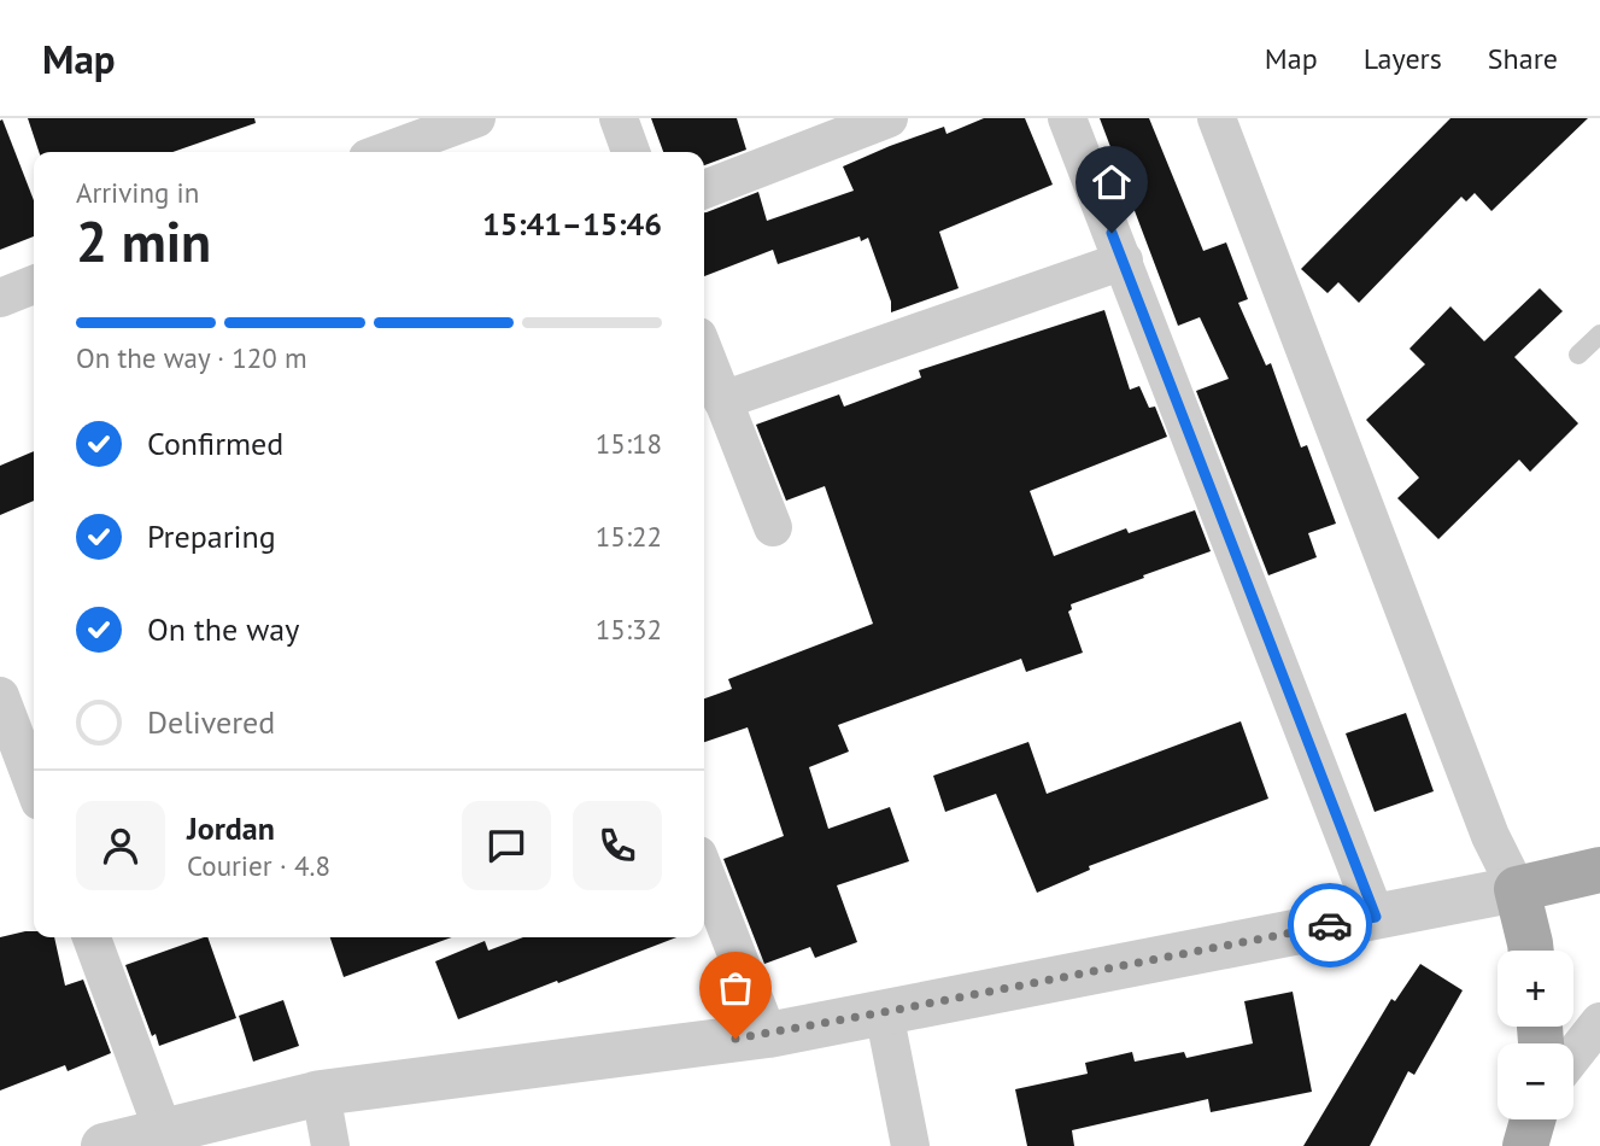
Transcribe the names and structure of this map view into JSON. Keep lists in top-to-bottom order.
{
  "page": {
    "header": "Map",
    "nav": ["Map", "Layers", "Share"],
    "heading": ["2 min", "Arriving in", "15:41–15:46"],
    "panel": ["Jordan", "Courier · 4.8"],
    "bar": "On the way · 120 m",
    "list": [
      ["Confirmed", "15:18"],
      ["Preparing", "15:22"],
      ["On the way", "15:32"],
      "Delivered"
    ],
    "map_buttons": ["+", "−"]
  }
}
